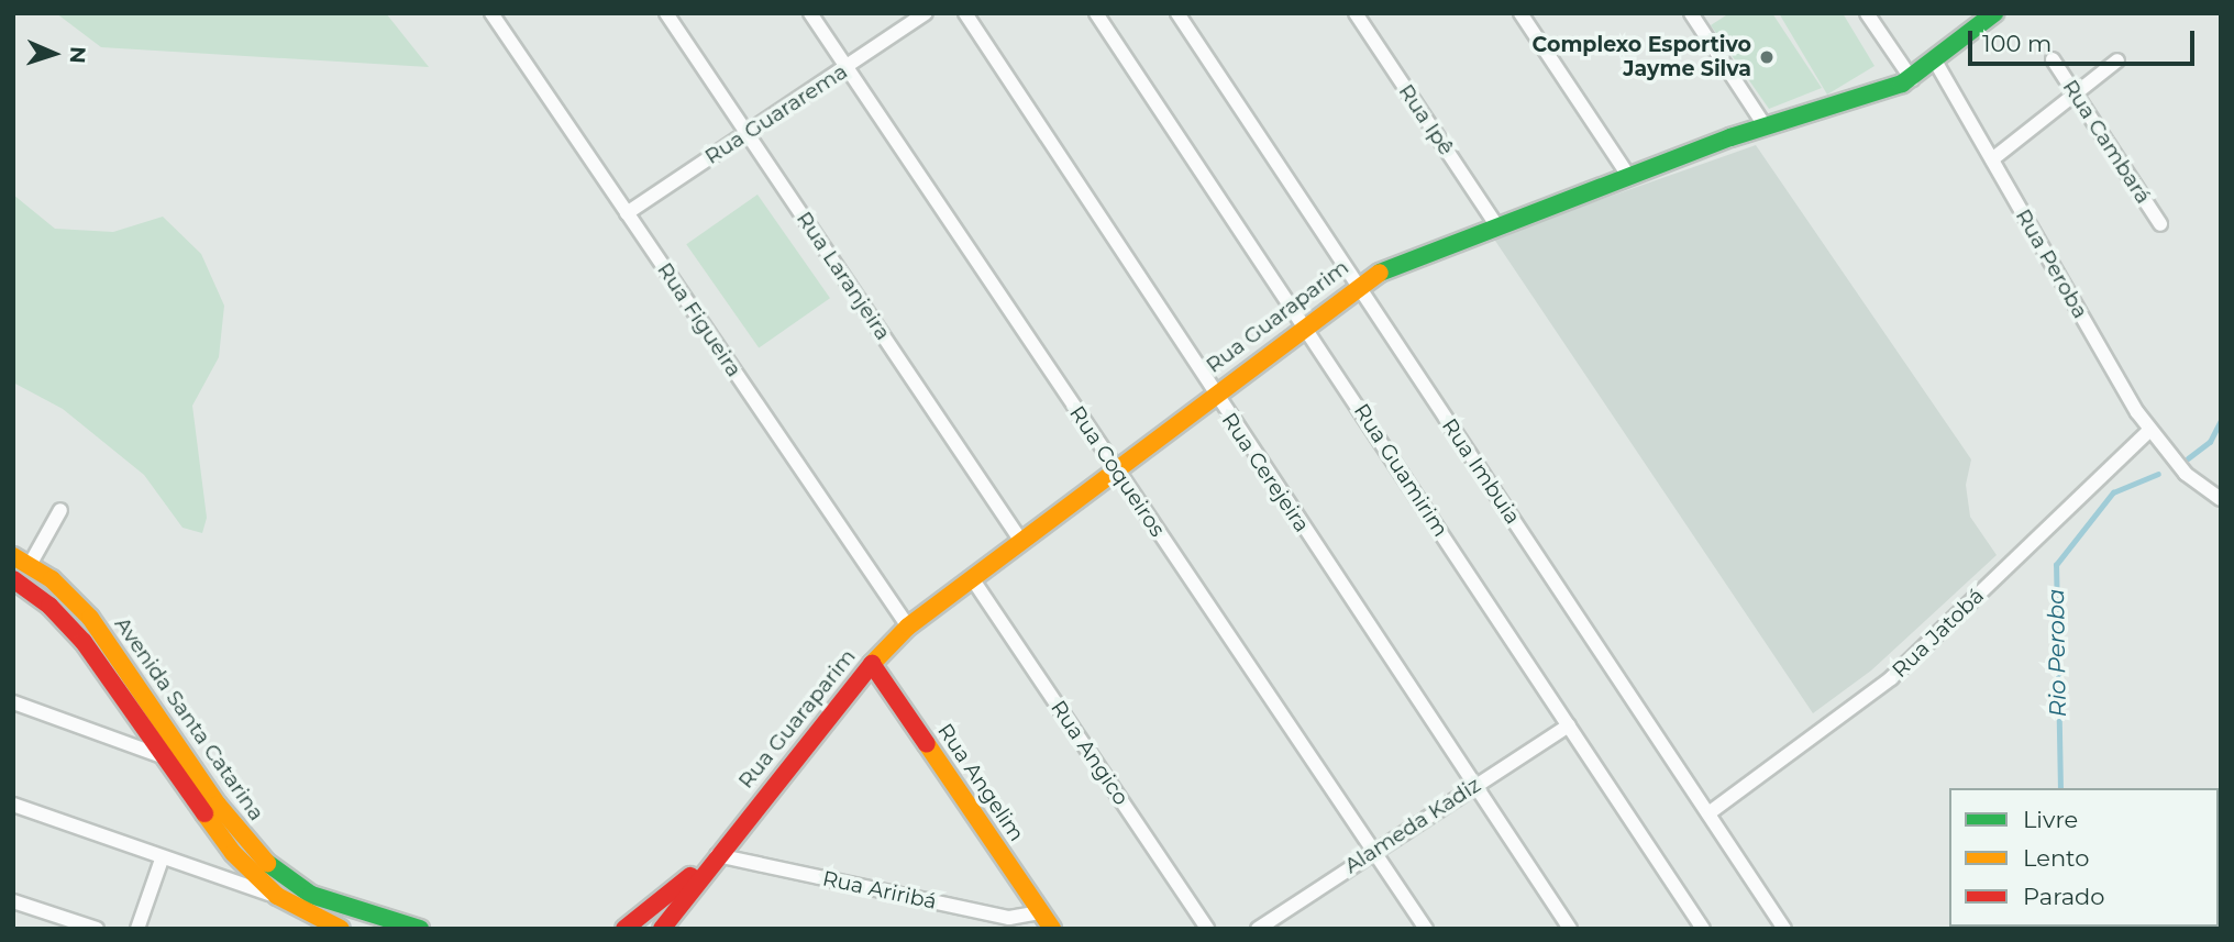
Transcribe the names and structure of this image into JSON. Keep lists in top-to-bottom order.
{
  "streets": {
    "main road": ["Rua Guaraparim", "Avenida Santa Catarina", "Rua Angelim"],
    "street": [
      "Rua Guararema",
      "Rua Ipê",
      "Rua Cambará",
      "Rua Peroba",
      "Rua Laranjeira",
      "Rua Figueira",
      "Rua Guamirim",
      "Rua Coqueiros",
      "Rua Imbuia",
      "Rua Cerejeira",
      "Rua Jatobá",
      "Rua Angico",
      "Alameda Kadiz",
      "Rua Ariribá"
    ]
  },
  "crossings": [
    ["Rua Guararema", "Rua Laranjeira"],
    ["Rua Guararema", "Rua Figueira"],
    ["Rua Guararema", "Rua Coqueiros"],
    ["Rua Ipê", "Rua Guaraparim"],
    ["Rua Peroba", "Rua Guaraparim"],
    ["Rua Peroba", "Rua Jatobá"],
    ["Rua Laranjeira", "Rua Guaraparim"],
    ["Rua Guaraparim", "Rua Figueira"],
    ["Rua Guaraparim", "Rua Guamirim"],
    ["Rua Guaraparim", "Rua Coqueiros"],
    ["Rua Guaraparim", "Rua Imbuia"],
    ["Rua Guaraparim", "Rua Cerejeira"],
    ["Rua Guaraparim", "Rua Angico"],
    ["Rua Guaraparim", "Rua Angelim"],
    ["Rua Guaraparim", "Rua Ariribá"],
    ["Rua Guamirim", "Alameda Kadiz"],
    ["Rua Coqueiros", "Alameda Kadiz"],
    ["Rua Imbuia", "Rua Jatobá"],
    ["Rua Cerejeira", "Alameda Kadiz"],
    ["Rua Angelim", "Rua Ariribá"]
  ],
  "water": ["Rio Peroba"],
  "places": ["Complexo Esportivo Jayme Silva"],
  "legend": ["Livre", "Lento", "Parado"],
  "scale_bar": "100 m",
  "north": "right"
}
